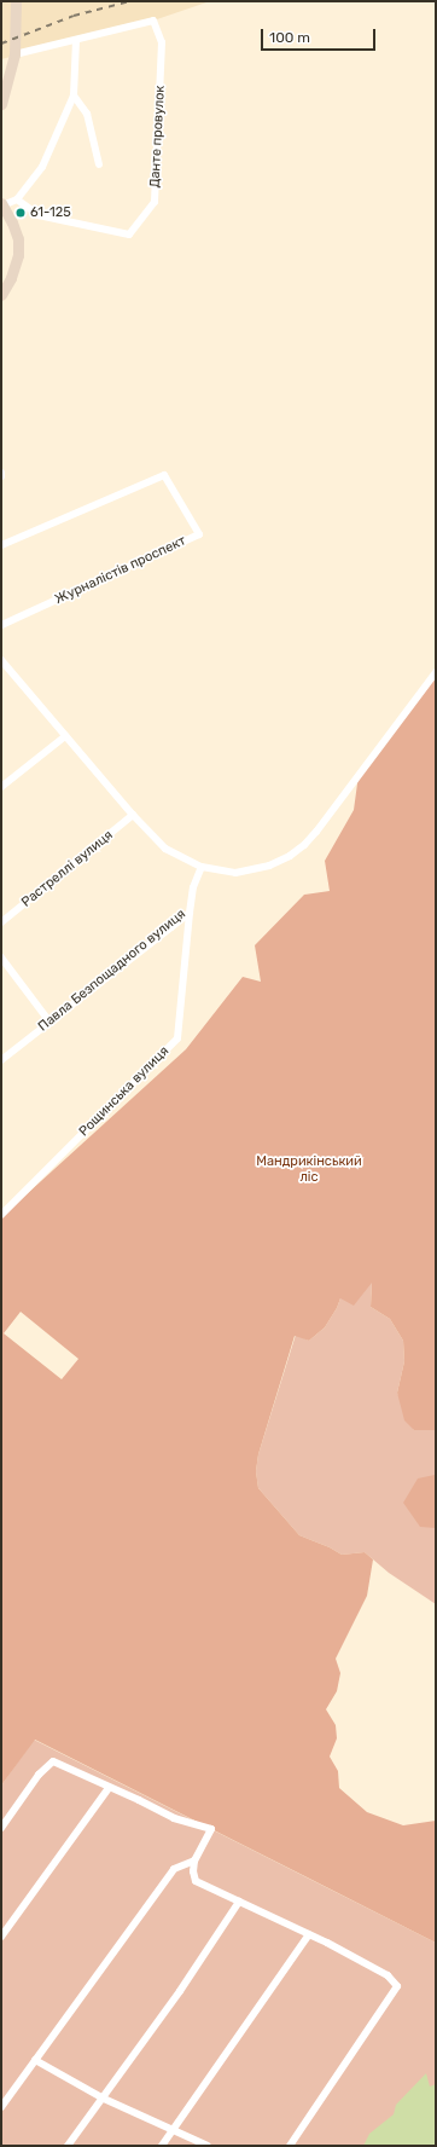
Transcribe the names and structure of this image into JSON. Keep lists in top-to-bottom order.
{
  "streets": {
    "street": [
      "Данте провулок",
      "Журналістів проспект",
      "Растреллі вулиця",
      "Павла Безпощадного вулиця",
      "Рощинська вулиця"
    ]
  },
  "crossings": [
    ["Павла Безпощадного вулиця", "Рощинська вулиця"]
  ],
  "parks": ["Мандрикінський ліс"],
  "places": ["61-125"],
  "scale_bar": "100 m"
}
